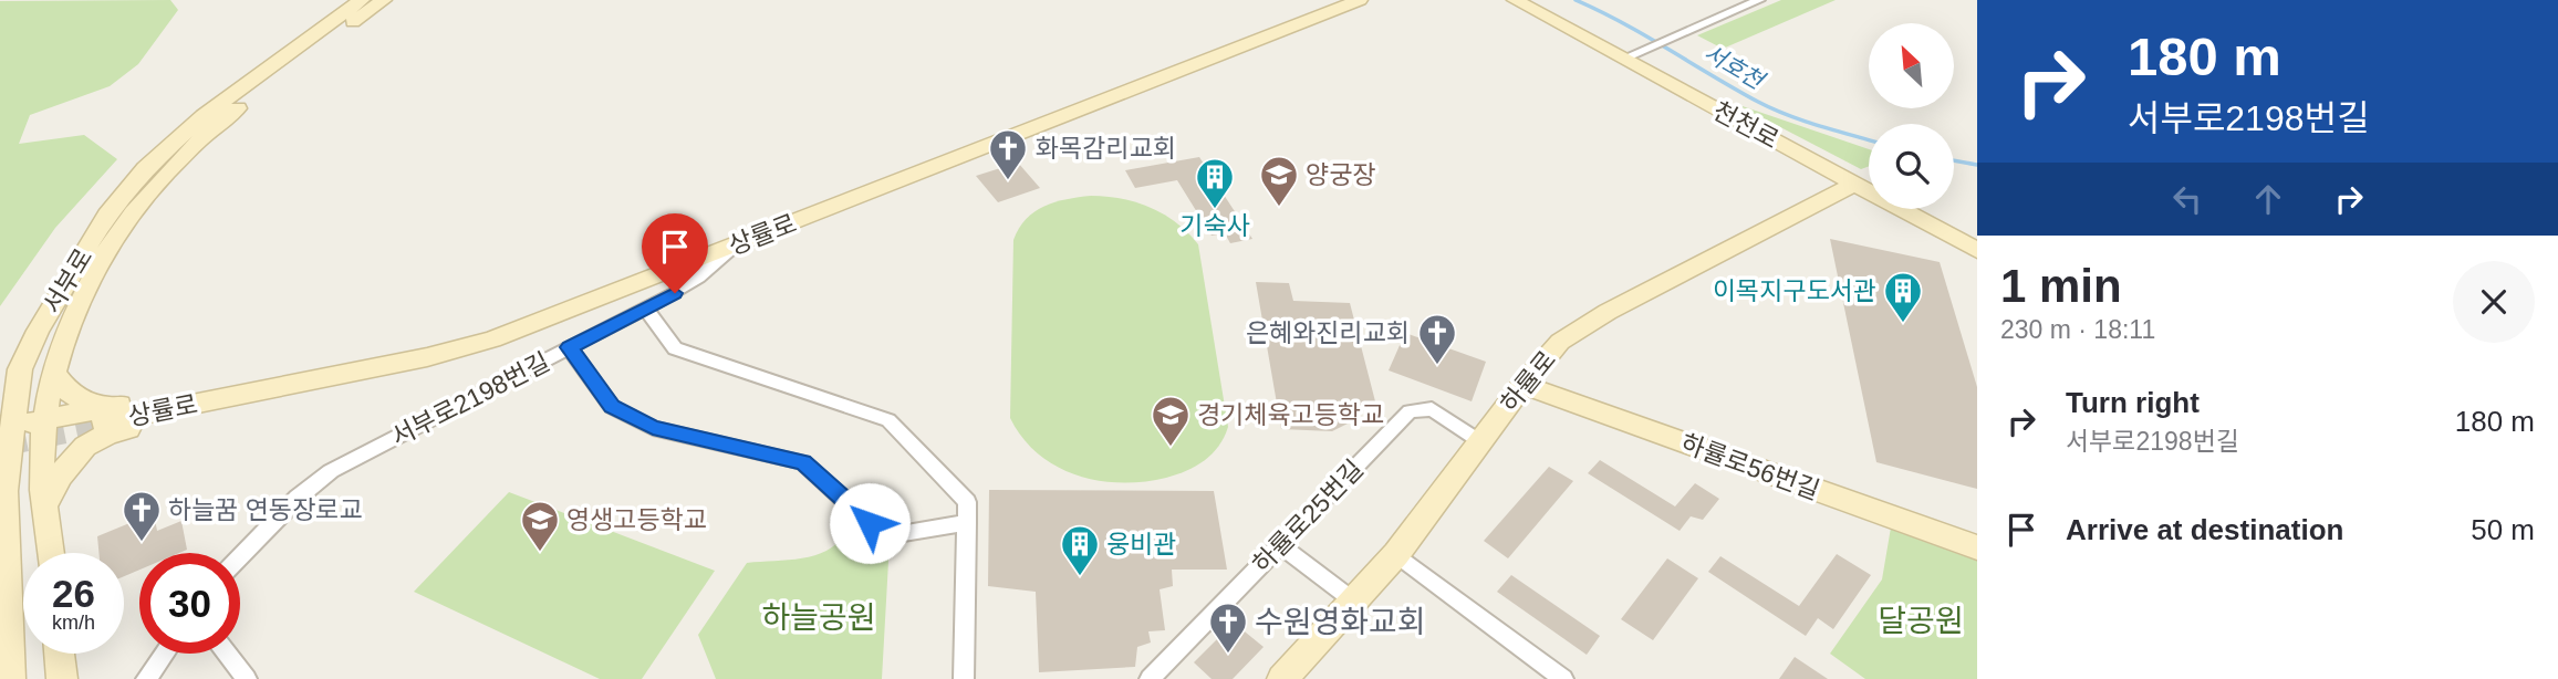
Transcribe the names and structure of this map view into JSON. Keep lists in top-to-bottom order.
{
  "streets": {
    "street": [
      "천천로",
      "상률로",
      "서부로",
      "하률로",
      "서부로2198번길",
      "하률로56번길",
      "하률로25번길"
    ]
  },
  "crossings": [
    ["천천로", "하률로"],
    ["상률로", "서부로"],
    ["상률로", "서부로2198번길"],
    ["하률로", "하률로56번길"],
    ["하률로", "하률로25번길"]
  ],
  "water": ["서호천"],
  "parks": ["하늘공원", "달공원"],
  "places": {
    "church": [
      "화목감리교회",
      "은혜와진리교회",
      "하늘꿈 연동장로교",
      "수원영화교회"
    ],
    "school or university": ["양궁장", "경기체육고등학교", "영생고등학교"],
    "building": ["기숙사", "이목지구도서관", "웅비관"]
  },
  "north": "top left",
  "page": {
    "turn": ["180 m", "서부로2198번길"],
    "heading": ["1 min", "230 m · 18:11"],
    "list": [
      {
        "name": "Turn right",
        "note": "서부로2198번길",
        "value": "180 m"
      },
      {
        "name": "Arrive at destination",
        "value": "50 m"
      }
    ],
    "speed": "26 km/h",
    "limit": "30"
  }
}
